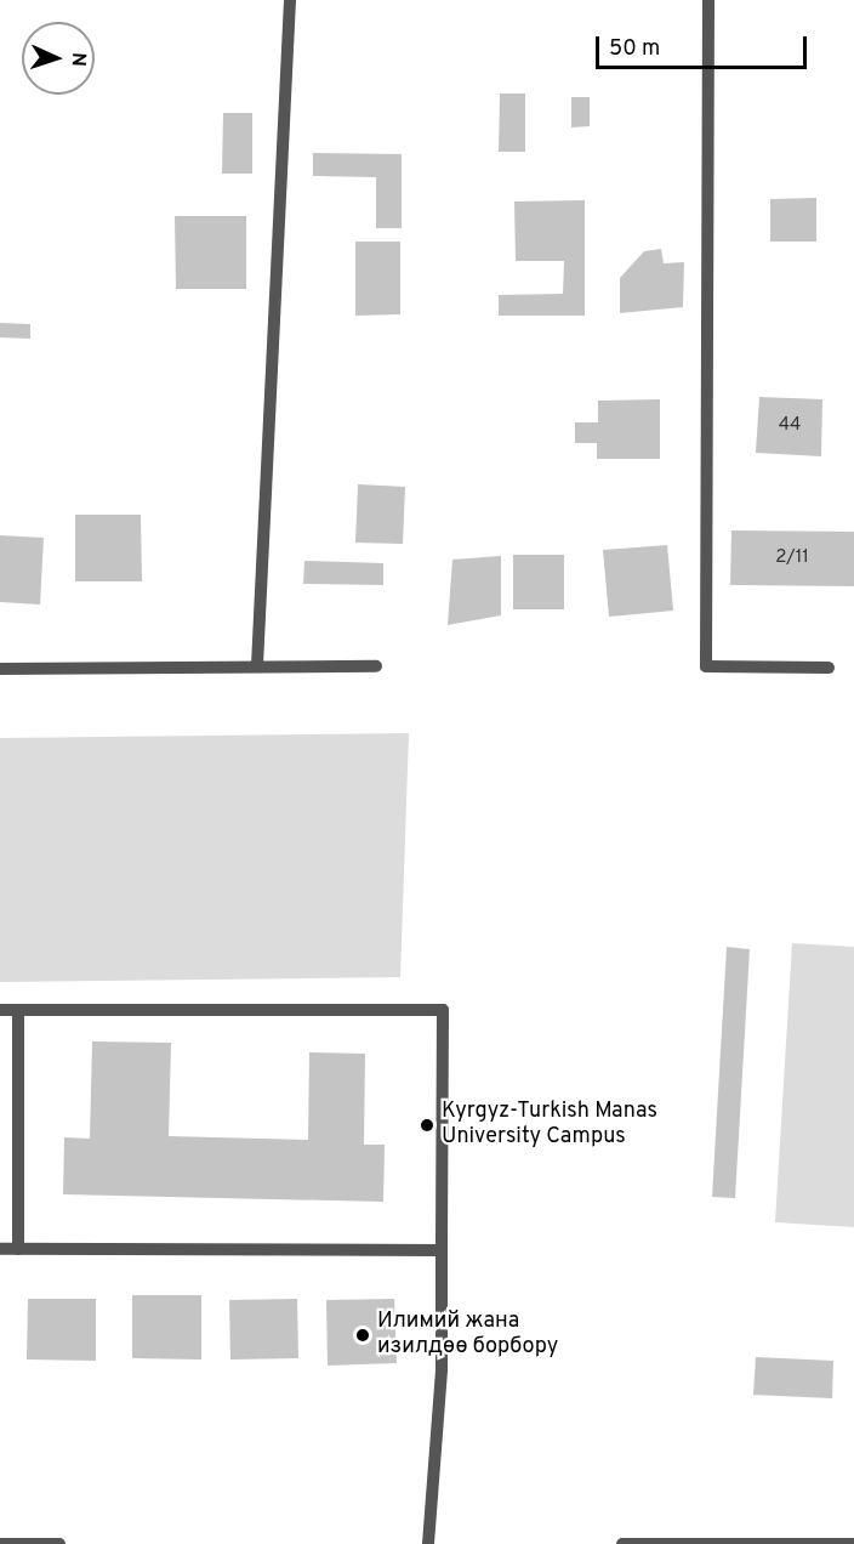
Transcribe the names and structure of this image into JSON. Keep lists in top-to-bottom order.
{
  "places": ["Kyrgyz-Turkish Manas University Campus", "Илимий жана изилдөө борбору"],
  "house_numbers": ["44", "2/11"],
  "scale_bar": "50 m",
  "north": "right"
}
